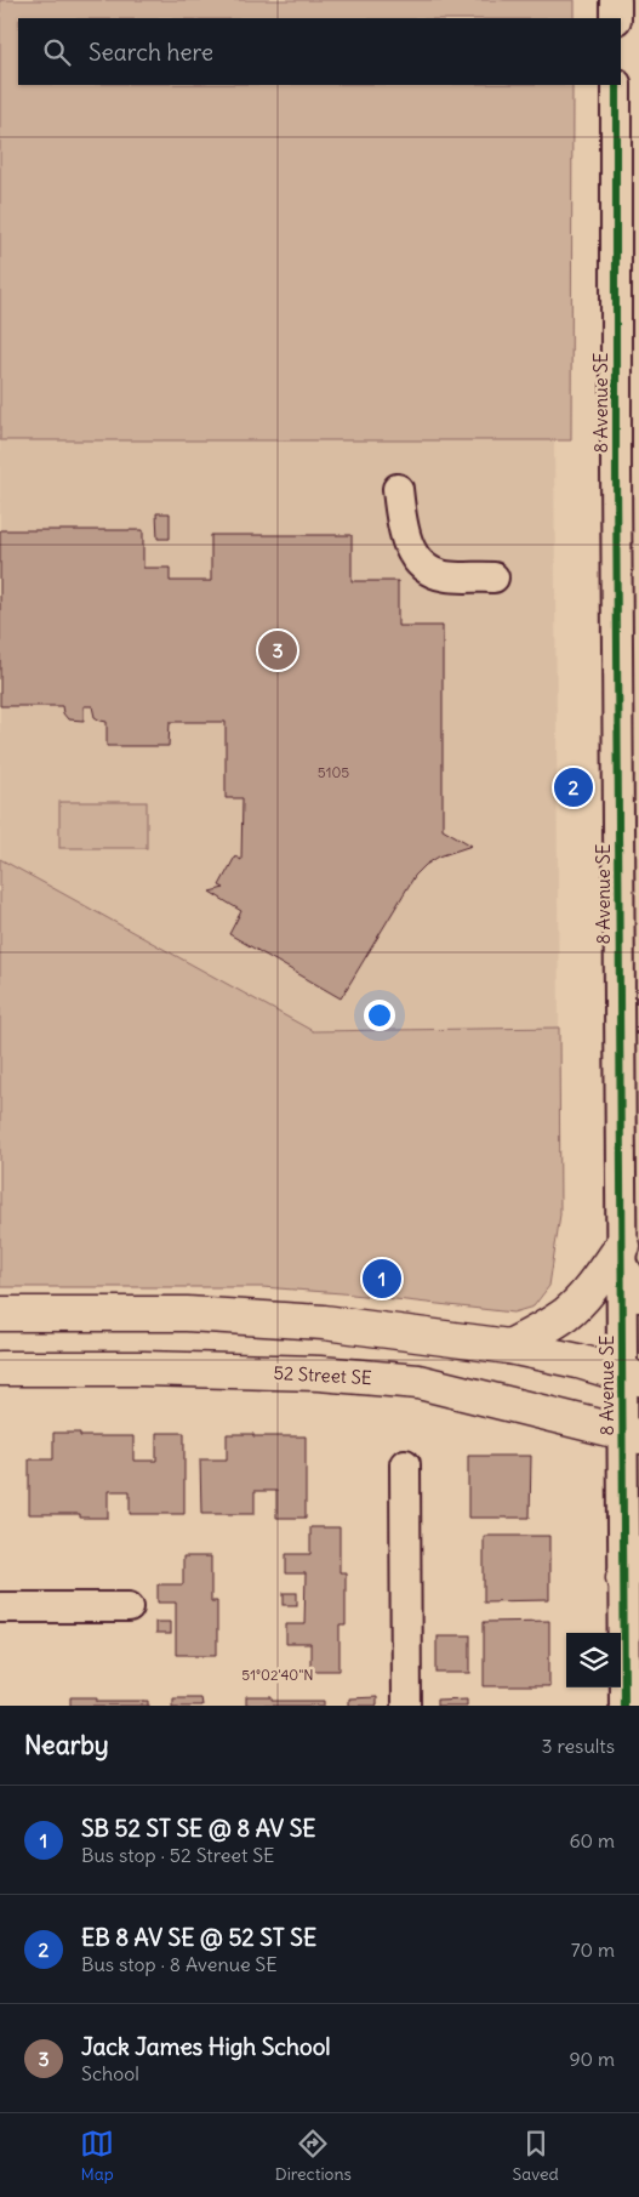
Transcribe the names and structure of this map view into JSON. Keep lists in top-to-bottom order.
{
  "streets": {
    "main road": ["52 Street SE"],
    "street": ["8 Avenue SE"]
  },
  "crossings": [
    ["8 Avenue SE", "52 Street SE"]
  ],
  "house_numbers": ["5105"],
  "page": {
    "search": "Search here",
    "pins": ["3", "2", "1"],
    "heading": ["Nearby", "3 results"],
    "list": [
      {
        "mark": "1",
        "name": "SB 52 ST SE @ 8 AV SE",
        "note": "Bus stop · 52 Street SE",
        "value": "60 m"
      },
      {
        "mark": "2",
        "name": "EB 8 AV SE @ 52 ST SE",
        "note": "Bus stop · 8 Avenue SE",
        "value": "70 m"
      },
      {
        "mark": "3",
        "name": "Jack James High School",
        "note": "School",
        "value": "90 m"
      }
    ],
    "nav": ["Map", "Directions", "Saved"]
  },
  "coordinates": ["51°02'40\"N"]
}
